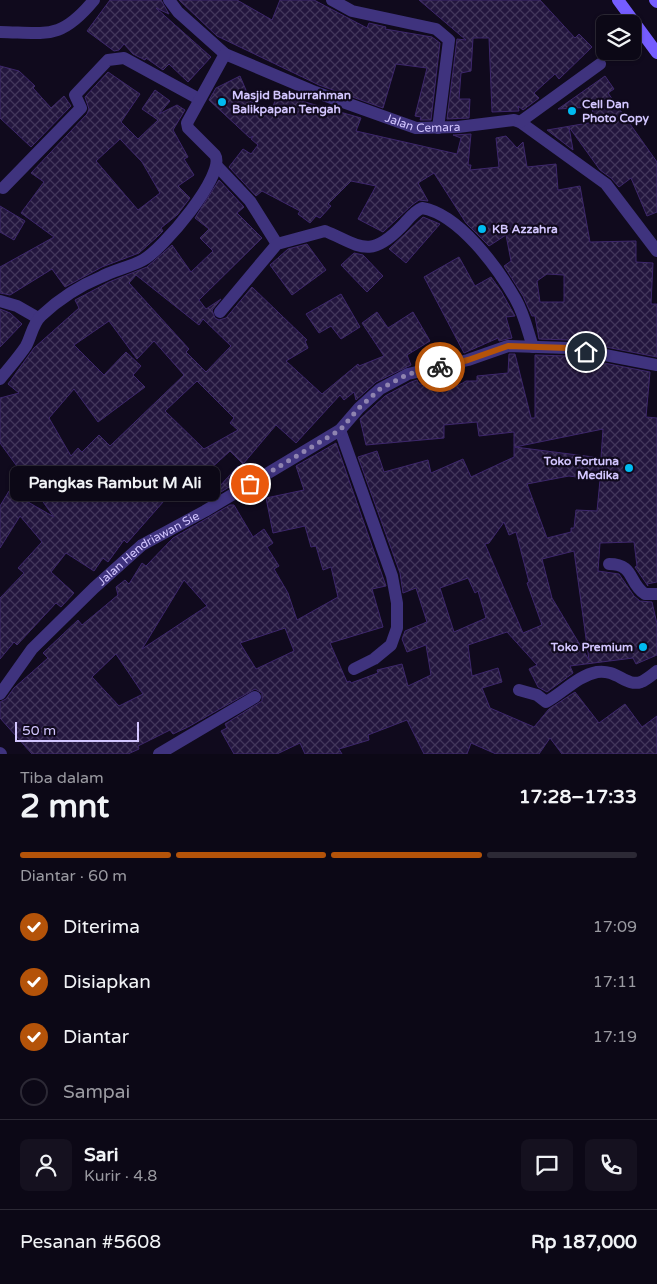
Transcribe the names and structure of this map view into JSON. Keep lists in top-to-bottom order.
{
  "streets": {
    "street": ["Jalan Cemara", "Jalan Hendriawan Sie"]
  },
  "places": [
    "Masjid Baburrahman Balikpapan Tengah",
    "Cell Dan Photo Copy",
    "KB Azzahra",
    "Toko Fortuna Medika",
    "Pangkas Rambut M Ali",
    "Toko Premium"
  ],
  "scale_bar": "50 m",
  "page": {
    "bubble": "Pangkas Rambut M Ali",
    "scale": "50 m",
    "heading": ["2 mnt", "Tiba dalam", "17:28–17:33"],
    "panel": [
      "Sari",
      "Kurir · 4.8",
      "Pesanan #5608",
      "Rp 187,000"
    ],
    "bar": "Diantar · 60 m",
    "list": [
      ["Diterima", "17:09"],
      ["Disiapkan", "17:11"],
      ["Diantar", "17:19"],
      "Sampai"
    ]
  }
}
